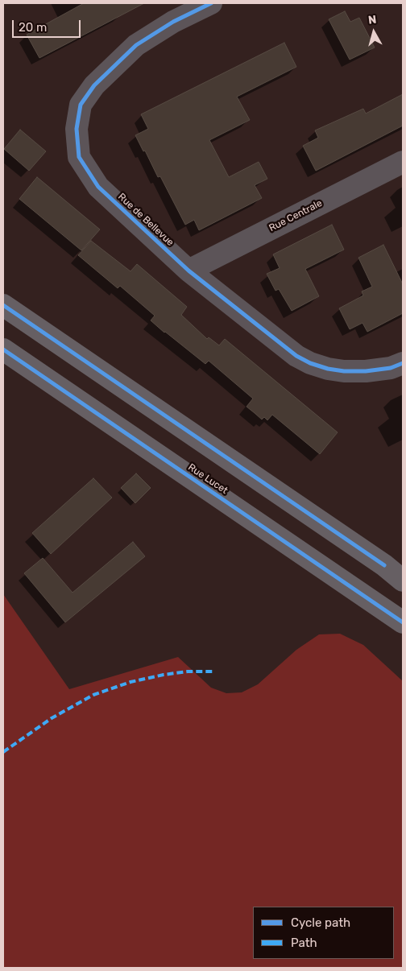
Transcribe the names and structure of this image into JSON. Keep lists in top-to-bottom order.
{
  "streets": {
    "main road": ["Rue Lucet"],
    "street": ["Rue Centrale", "Rue de Bellevue"]
  },
  "crossings": [
    ["Rue Centrale", "Rue de Bellevue"]
  ],
  "legend": ["Cycle path", "Path"],
  "scale_bar": "20 m",
  "north": "top"
}
